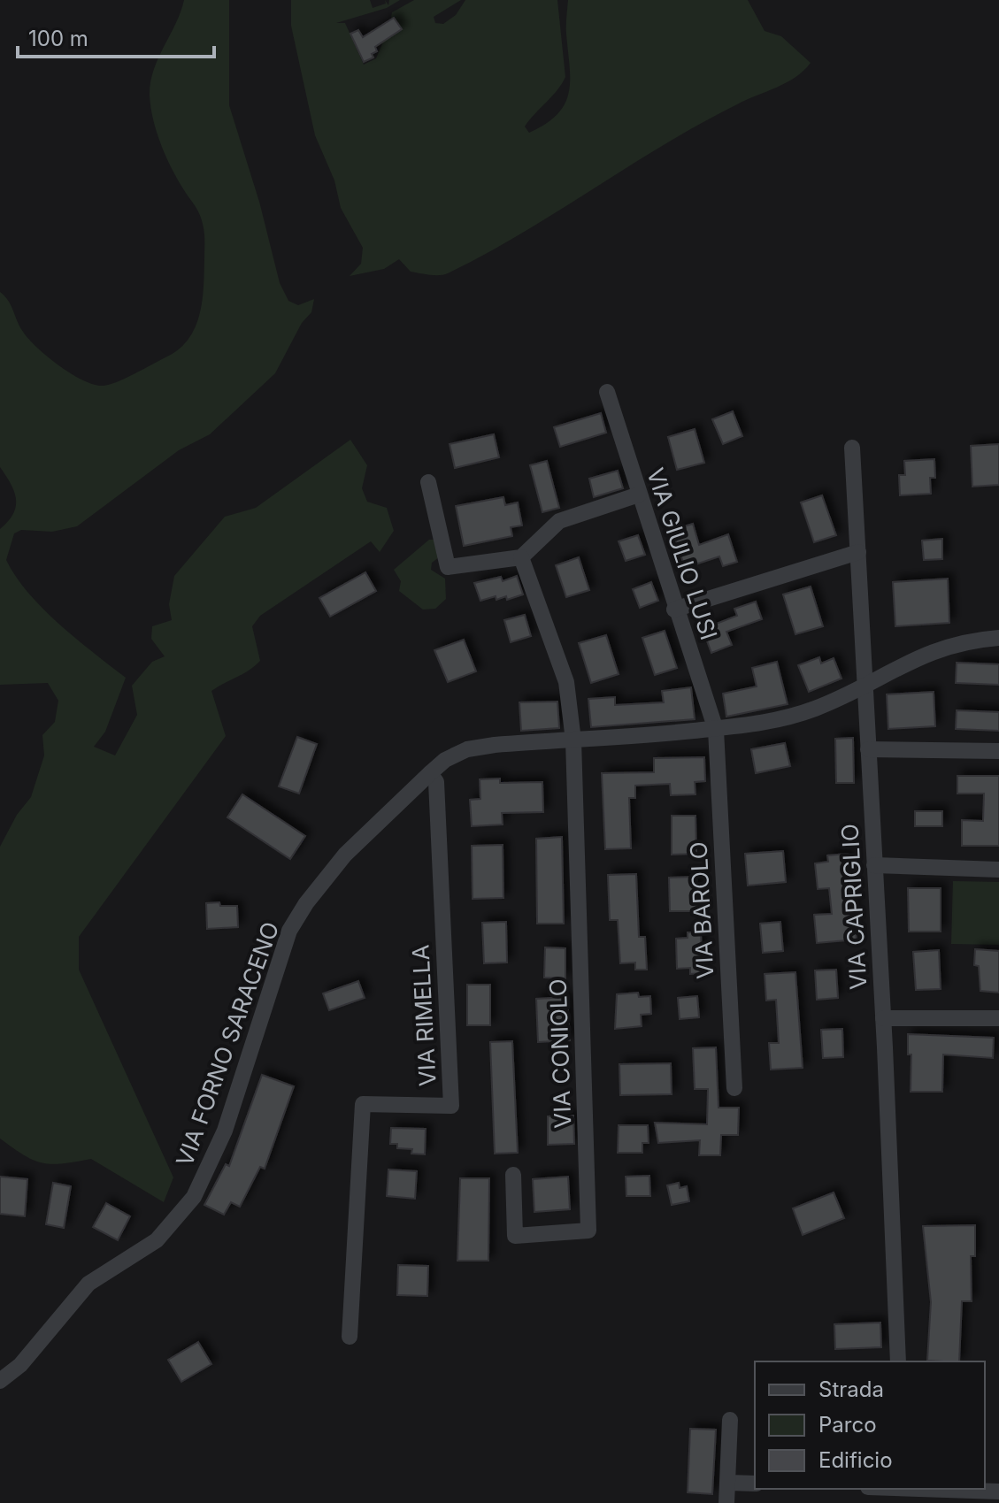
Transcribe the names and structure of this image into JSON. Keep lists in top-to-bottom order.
{
  "streets": {
    "street": [
      "VIA GIULIO LUSI",
      "VIA CAPRIGLIO",
      "VIA BAROLO",
      "VIA RIMELLA",
      "VIA FORNO SARACENO",
      "VIA CONIOLO"
    ]
  },
  "crossings": [
    ["VIA GIULIO LUSI", "VIA BAROLO"],
    ["VIA GIULIO LUSI", "VIA FORNO SARACENO"],
    ["VIA CAPRIGLIO", "VIA FORNO SARACENO"],
    ["VIA BAROLO", "VIA FORNO SARACENO"],
    ["VIA RIMELLA", "VIA FORNO SARACENO"],
    ["VIA FORNO SARACENO", "VIA CONIOLO"]
  ],
  "legend": ["Strada", "Parco", "Edificio"],
  "scale_bar": "100 m"
}
